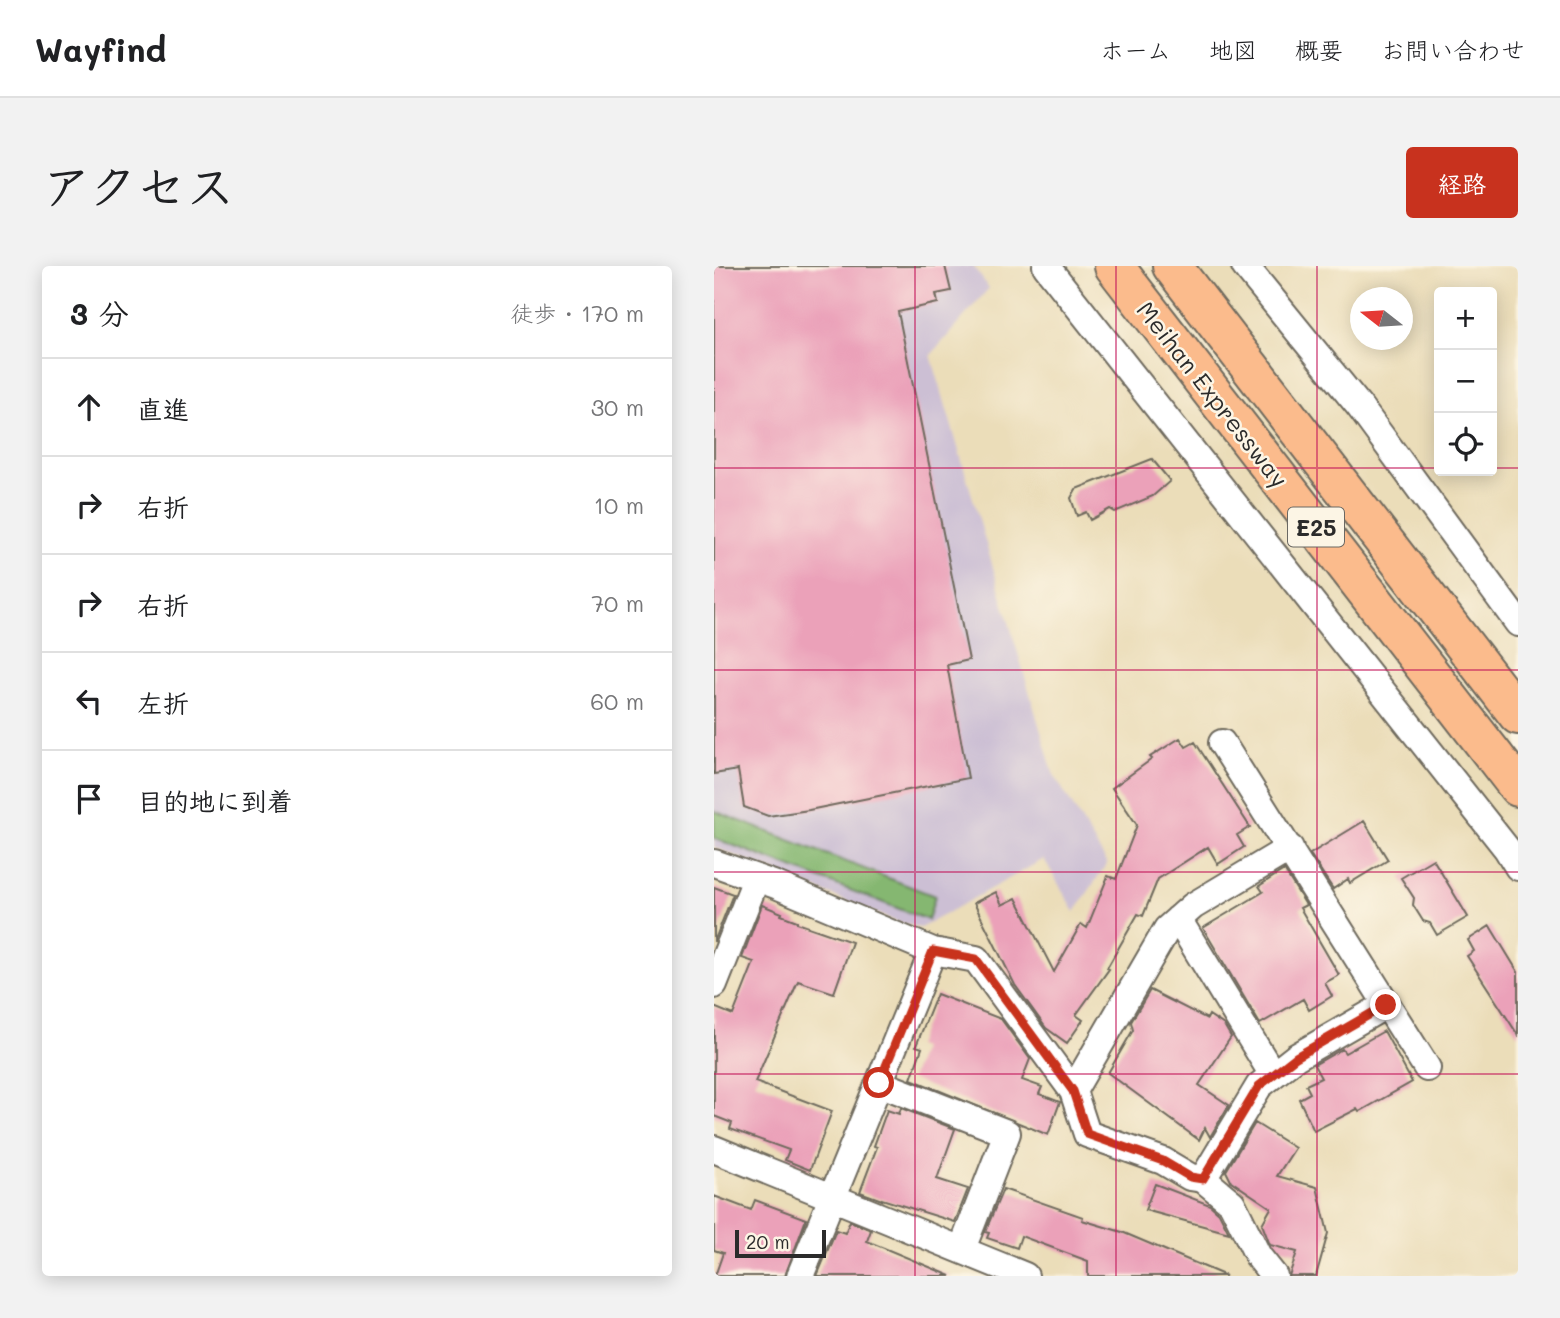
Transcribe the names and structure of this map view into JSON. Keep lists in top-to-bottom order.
{
  "streets": {
    "highway": ["Meihan Expressway", "E25"]
  },
  "scale_bar": "20 m",
  "north": "left",
  "page": {
    "header": "Wayfind",
    "nav": [
      "ホーム",
      "地図",
      "概要",
      "お問い合わせ"
    ],
    "title": "アクセス",
    "buttons": "経路",
    "heading": ["3 分", "徒歩 · 170 m"],
    "map_buttons": ["+", "−"],
    "list": [
      ["直進", "30 m"],
      ["右折", "10 m"],
      ["右折", "70 m"],
      ["左折", "60 m"],
      "目的地に到着"
    ],
    "scale": "20 m"
  }
}
